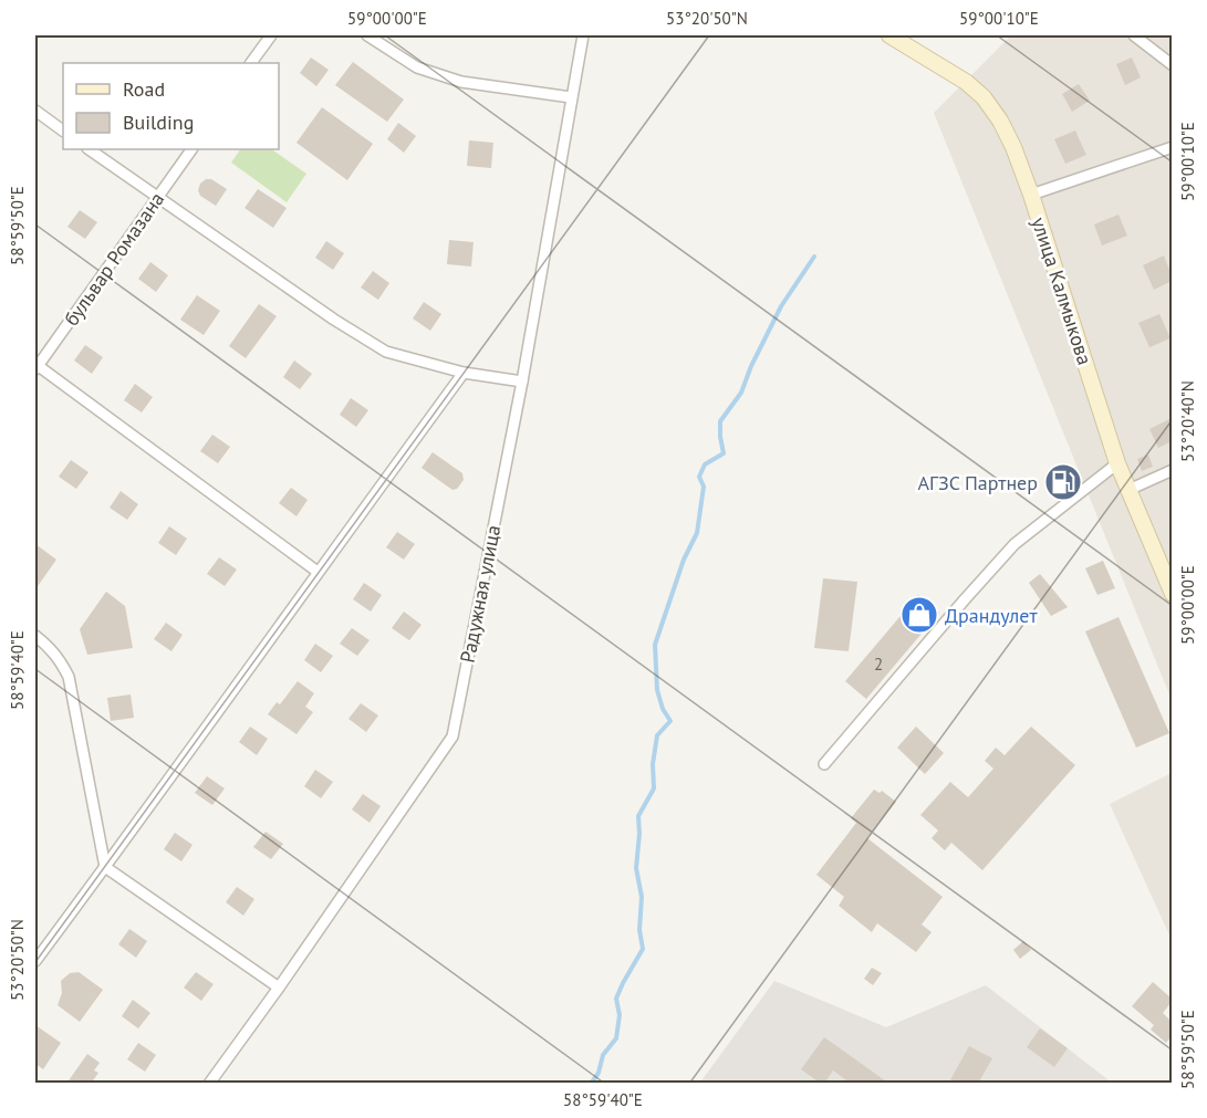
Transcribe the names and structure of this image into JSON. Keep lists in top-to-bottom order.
{
  "streets": {
    "main road": ["улица Калмыкова"],
    "street": ["бульвар Ромазана", "Радужная улица"]
  },
  "places": {
    "fuel station": ["АГЗС Партнер"],
    "shop": ["Драндулет"]
  },
  "house_numbers": ["2"],
  "legend": ["Road", "Building"],
  "coordinates": [
    "59°00'00\"E",
    "53°20'50\"N",
    "59°00'10\"E",
    "58°59'50\"E",
    "53°20'40\"N",
    "58°59'40\"E"
  ]
}
